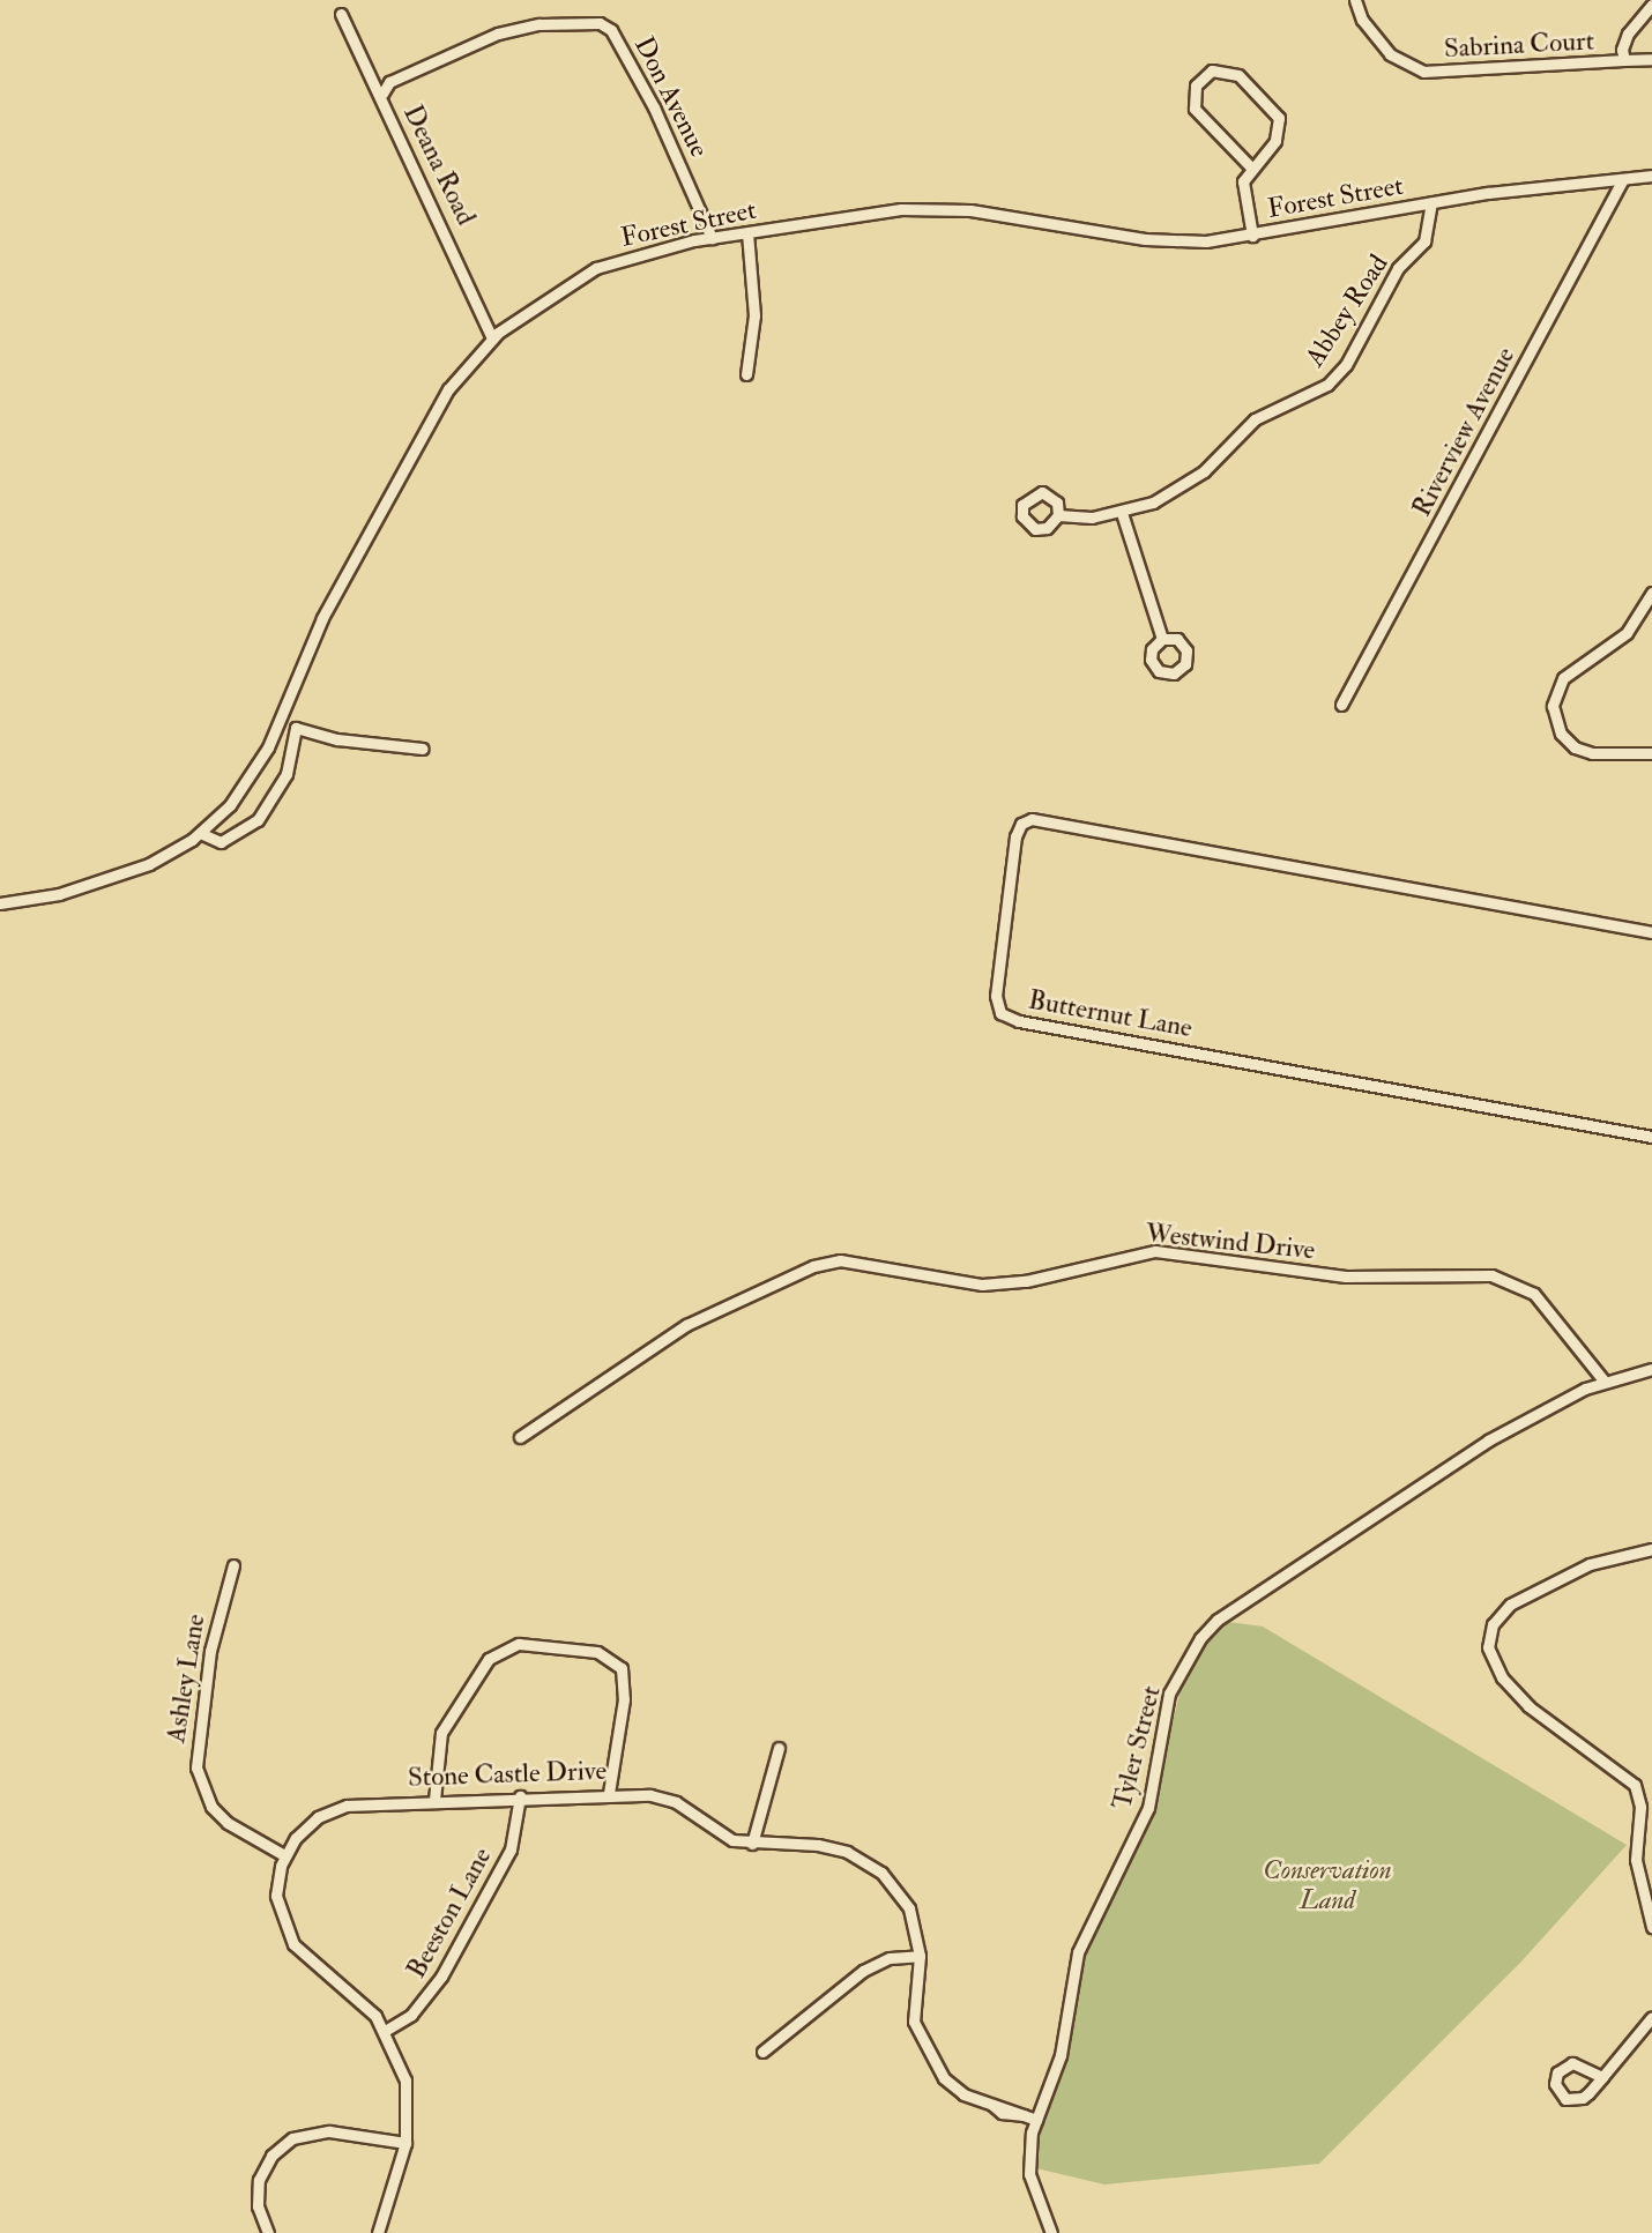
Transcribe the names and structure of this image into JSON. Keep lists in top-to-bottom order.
{
  "streets": {
    "street": [
      "Sabrina Court",
      "Don Avenue",
      "Deana Road",
      "Forest Street",
      "Abbey Road",
      "Riverview Avenue",
      "Butternut Lane",
      "Westwind Drive",
      "Ashley Lane",
      "Tyler Street",
      "Stone Castle Drive",
      "Beeston Lane"
    ]
  },
  "crossings": [
    ["Don Avenue", "Deana Road"],
    ["Don Avenue", "Forest Street"],
    ["Deana Road", "Forest Street"],
    ["Forest Street", "Abbey Road"],
    ["Forest Street", "Riverview Avenue"],
    ["Westwind Drive", "Tyler Street"],
    ["Ashley Lane", "Stone Castle Drive"],
    ["Tyler Street", "Stone Castle Drive"],
    ["Stone Castle Drive", "Beeston Lane"]
  ],
  "parks": ["Conservation Land"]
}
